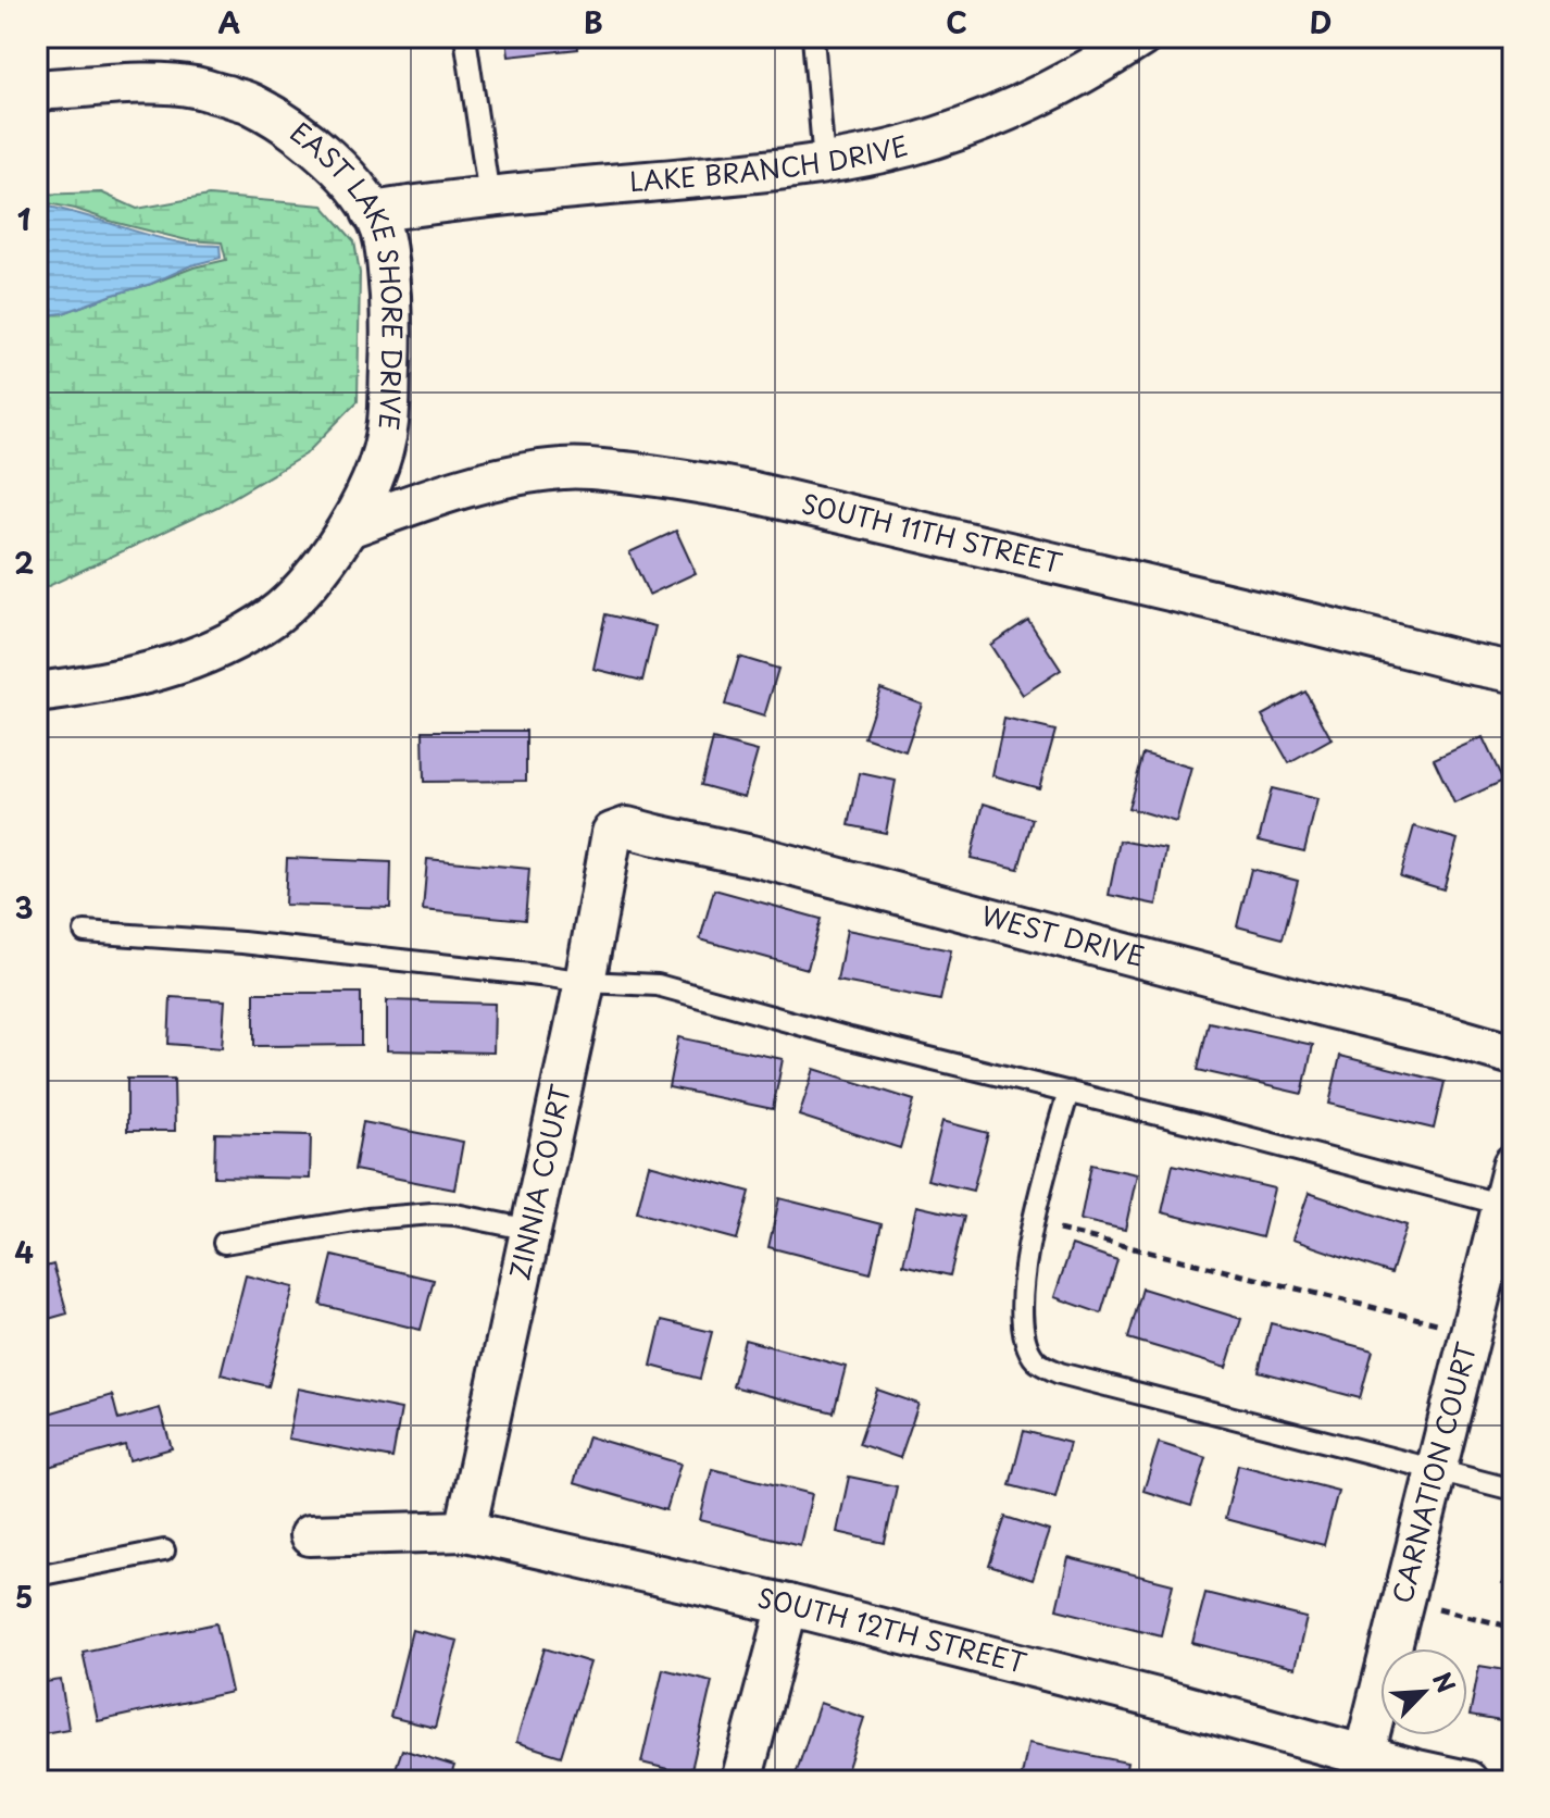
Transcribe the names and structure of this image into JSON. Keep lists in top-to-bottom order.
{
  "streets": {
    "street": [
      "LAKE BRANCH DRIVE",
      "EAST LAKE SHORE DRIVE",
      "SOUTH 11TH STREET",
      "WEST DRIVE",
      "ZINNIA COURT",
      "CARNATION COURT",
      "SOUTH 12TH STREET"
    ]
  },
  "crossings": [
    ["LAKE BRANCH DRIVE", "EAST LAKE SHORE DRIVE"],
    ["EAST LAKE SHORE DRIVE", "SOUTH 11TH STREET"],
    ["WEST DRIVE", "ZINNIA COURT"],
    ["ZINNIA COURT", "SOUTH 12TH STREET"],
    ["CARNATION COURT", "SOUTH 12TH STREET"]
  ],
  "north": "top right",
  "grid": {
    "columns": [
      "A",
      "B",
      "C",
      "D"
    ],
    "rows": [
      "1",
      "2",
      "3",
      "4",
      "5"
    ]
  }
}
